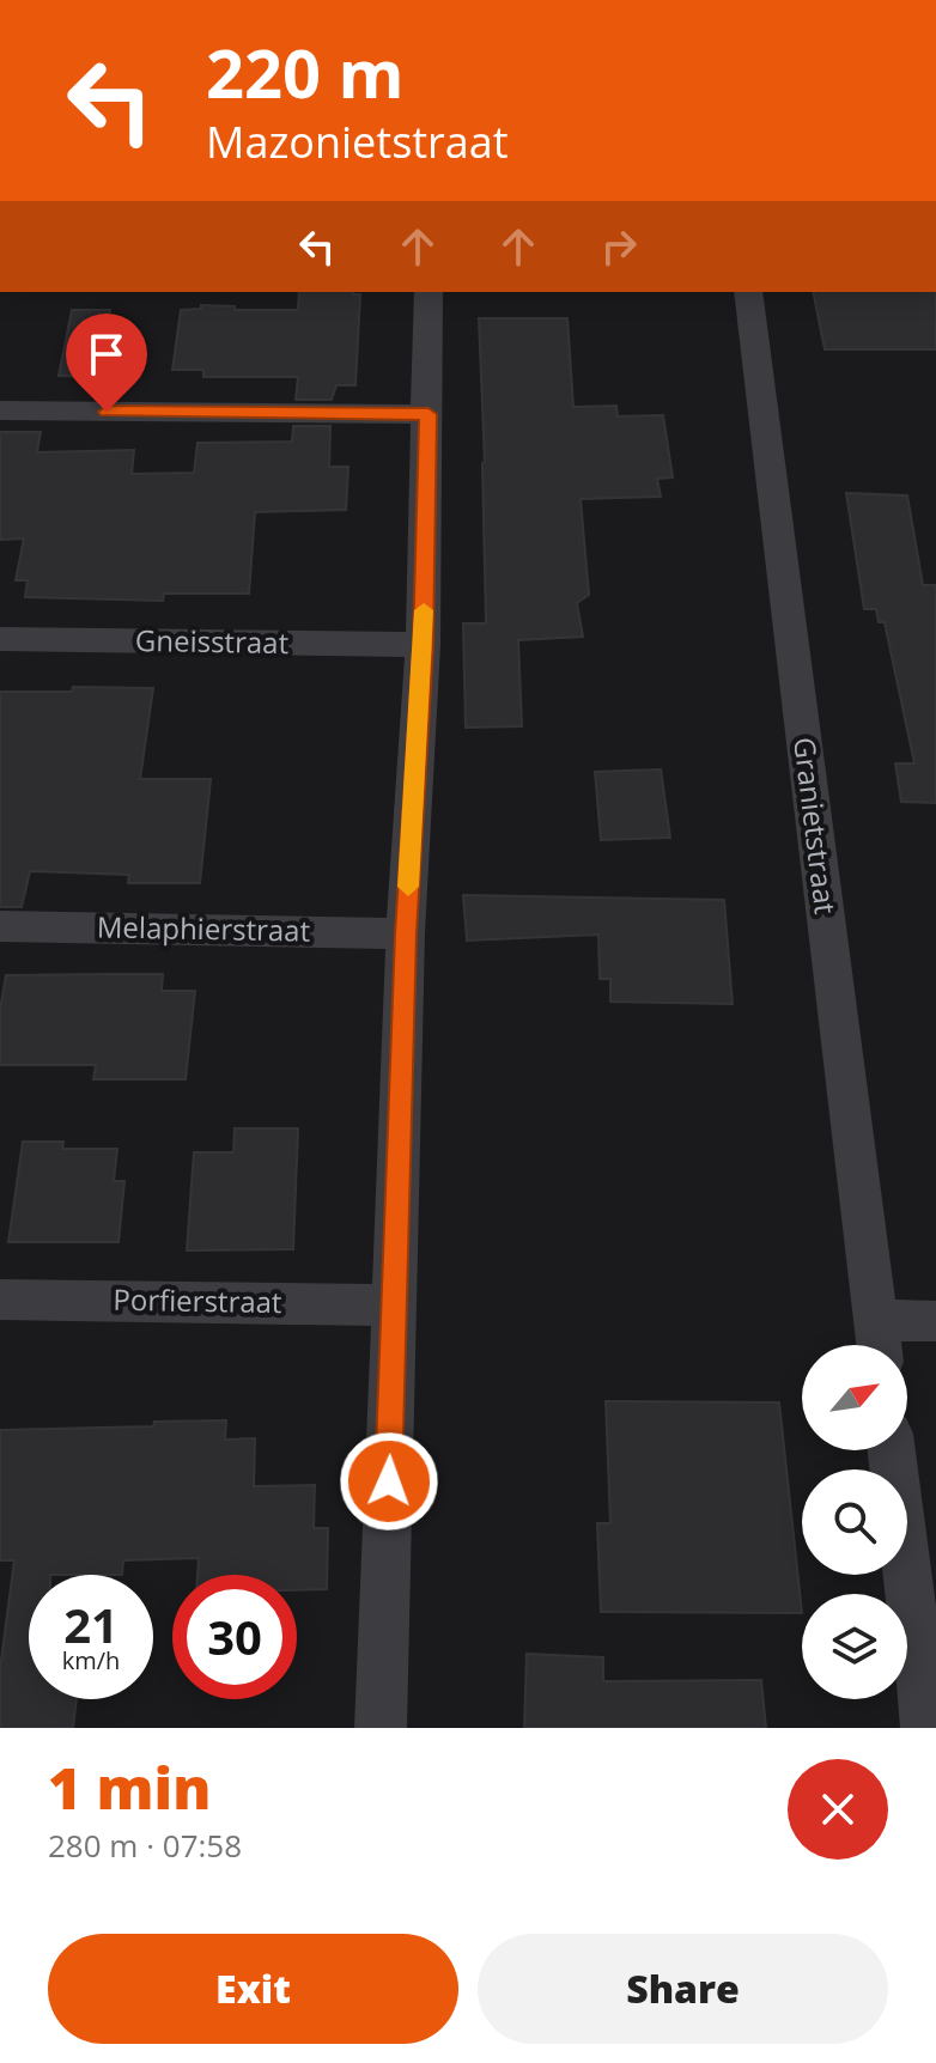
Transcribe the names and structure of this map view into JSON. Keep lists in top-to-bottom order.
{
  "streets": {
    "street": [
      "Gneisstraat",
      "Granietstraat",
      "Melaphierstraat",
      "Porfierstraat"
    ]
  },
  "north": "top right",
  "page": {
    "turn": ["220 m", "Mazonietstraat"],
    "speed": "21 km/h",
    "limit": "30",
    "heading": ["1 min", "280 m · 07:58"],
    "buttons": ["Exit", "Share"]
  }
}
